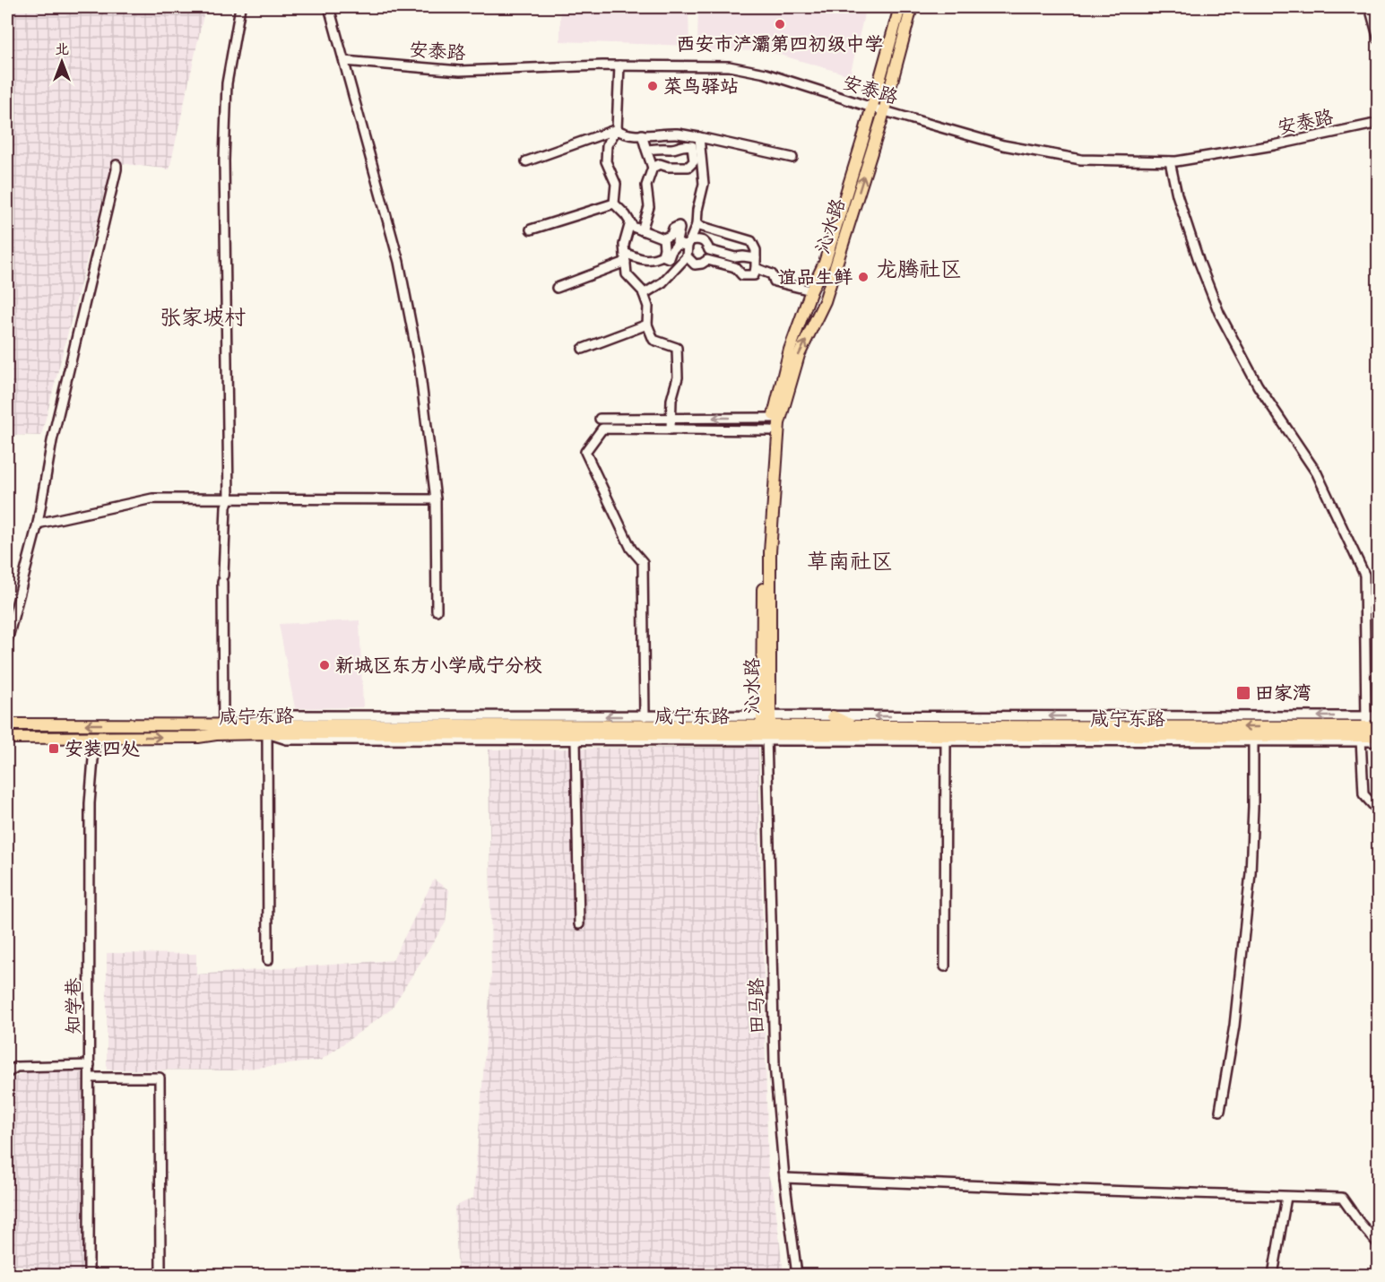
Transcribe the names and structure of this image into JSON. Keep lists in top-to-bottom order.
{
  "streets": {
    "main road": ["沁水路", "咸宁东路"],
    "street": ["安泰路", "知学巷", "田马路"]
  },
  "crossings": [
    ["安泰路", "沁水路"],
    ["沁水路", "咸宁东路"],
    ["沁水路", "田马路"],
    ["咸宁东路", "知学巷"],
    ["咸宁东路", "田马路"]
  ],
  "districts": ["龙腾社区", "张家坡村", "草南社区"],
  "places": {
    "other": [
      "西安市浐灞第四初级中学",
      "菜鸟驿站",
      "谊品生鲜",
      "新城区东方小学咸宁分校"
    ],
    "transit": ["田家湾", "安装四处"]
  },
  "north": "top"
}
